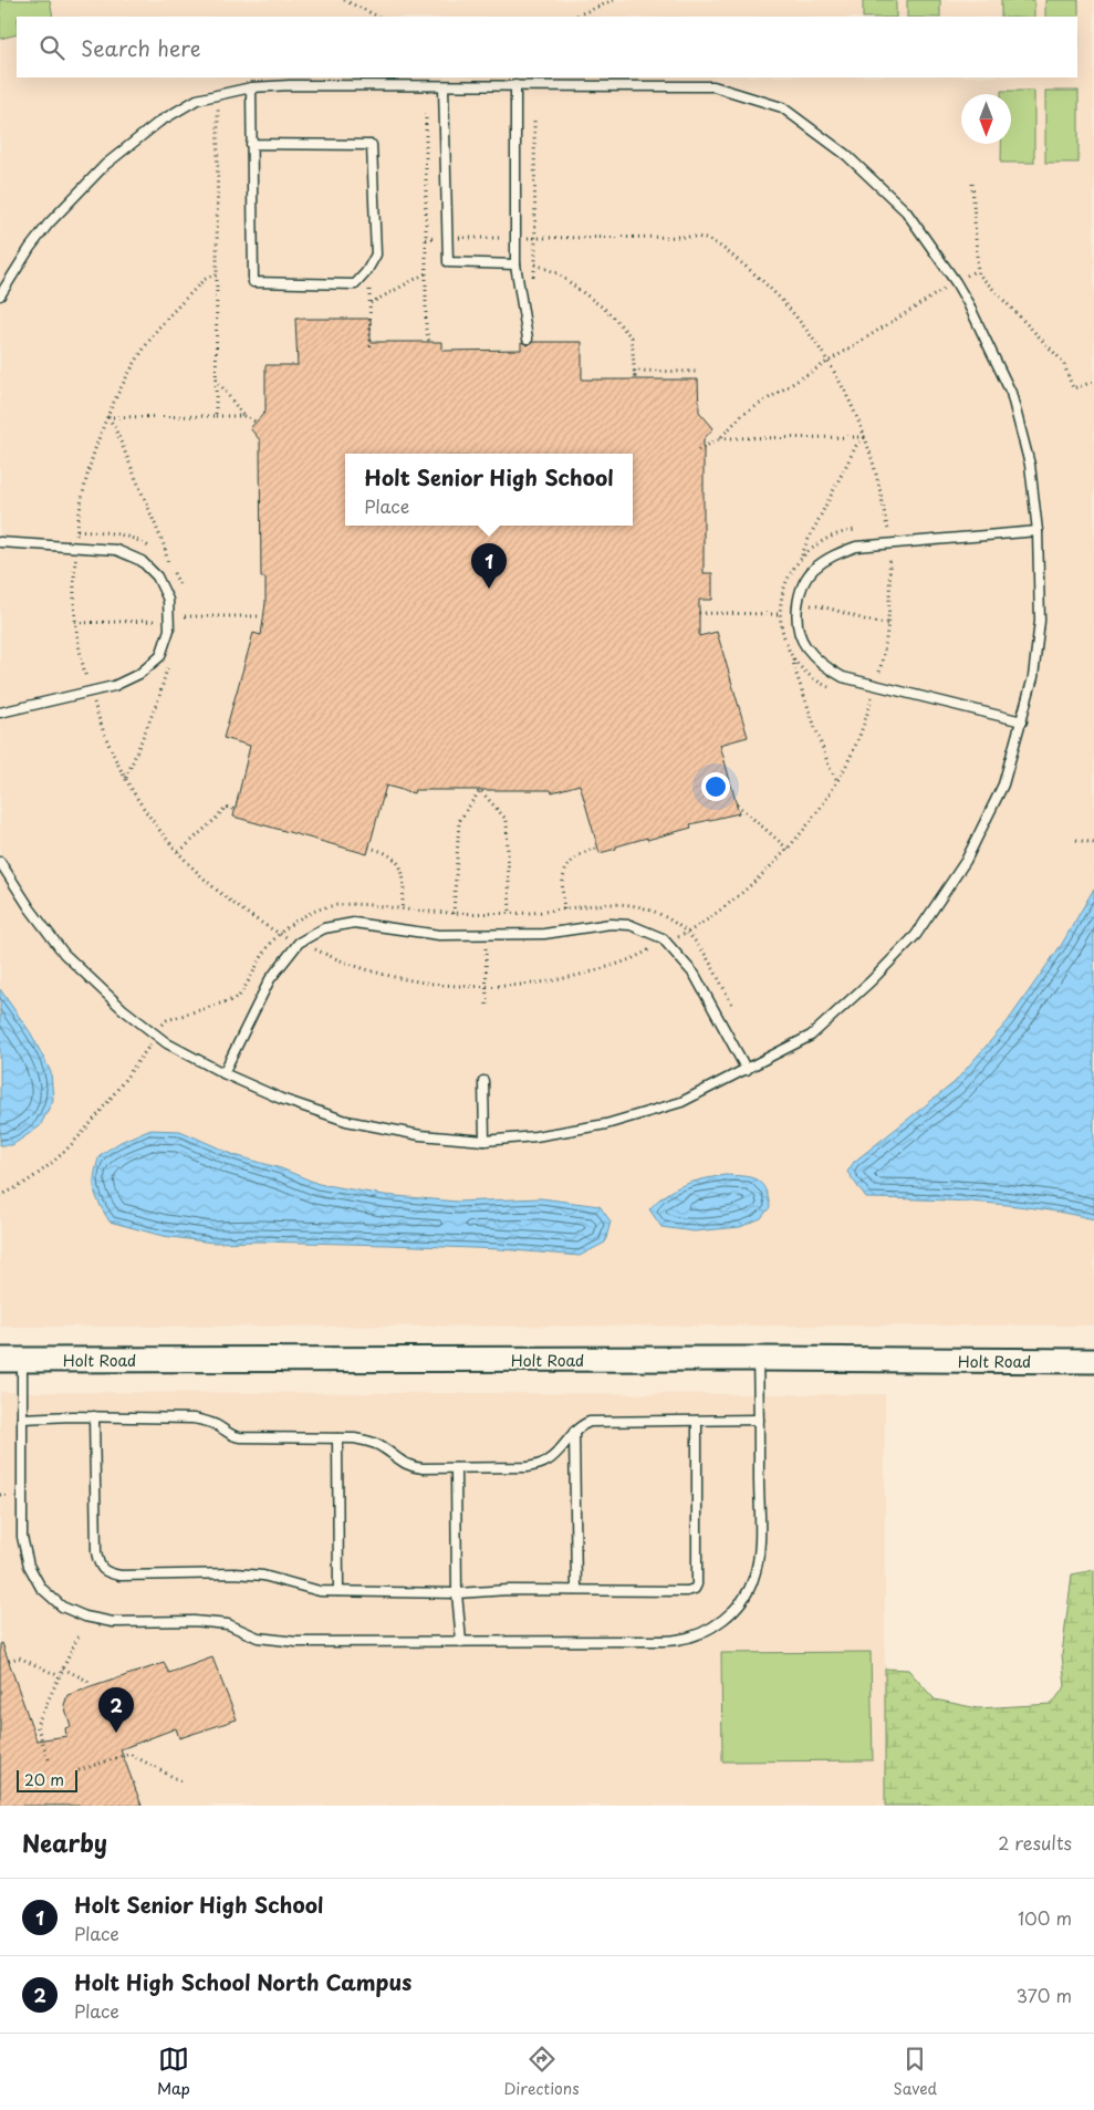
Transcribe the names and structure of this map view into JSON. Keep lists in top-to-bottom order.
{
  "streets": {
    "main road": ["Holt Road"]
  },
  "scale_bar": "20 m",
  "north": "bottom",
  "page": {
    "search": "Search here",
    "popup": ["Holt Senior High School", "Place"],
    "pins": ["1", "2"],
    "scale": "20 m",
    "heading": ["Nearby", "2 results"],
    "list": [
      {
        "mark": "1",
        "name": "Holt Senior High School",
        "note": "Place",
        "value": "100 m"
      },
      {
        "mark": "2",
        "name": "Holt High School North Campus",
        "note": "Place",
        "value": "370 m"
      }
    ],
    "nav": ["Map", "Directions", "Saved"]
  }
}
